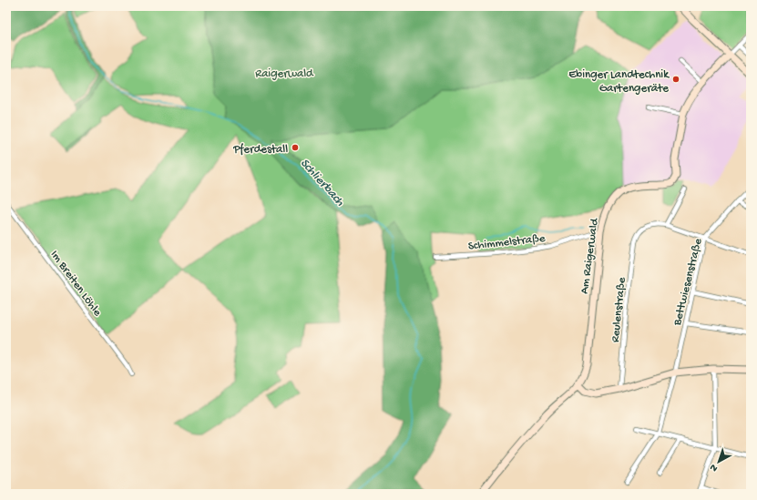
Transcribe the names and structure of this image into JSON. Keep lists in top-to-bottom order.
{
  "streets": {
    "street": [
      "Schimmelstraße",
      "Am Raigerwald",
      "Bettwiesenstraße",
      "Im Breiten Löhle",
      "Reulenstraße"
    ]
  },
  "crossings": [
    ["Schimmelstraße", "Am Raigerwald"]
  ],
  "water": ["Schlierbach"],
  "parks": ["Raigerwald"],
  "places": ["Ebinger Landtechnik Gartengeräte", "Pferdestall"],
  "north": "bottom left"
}
